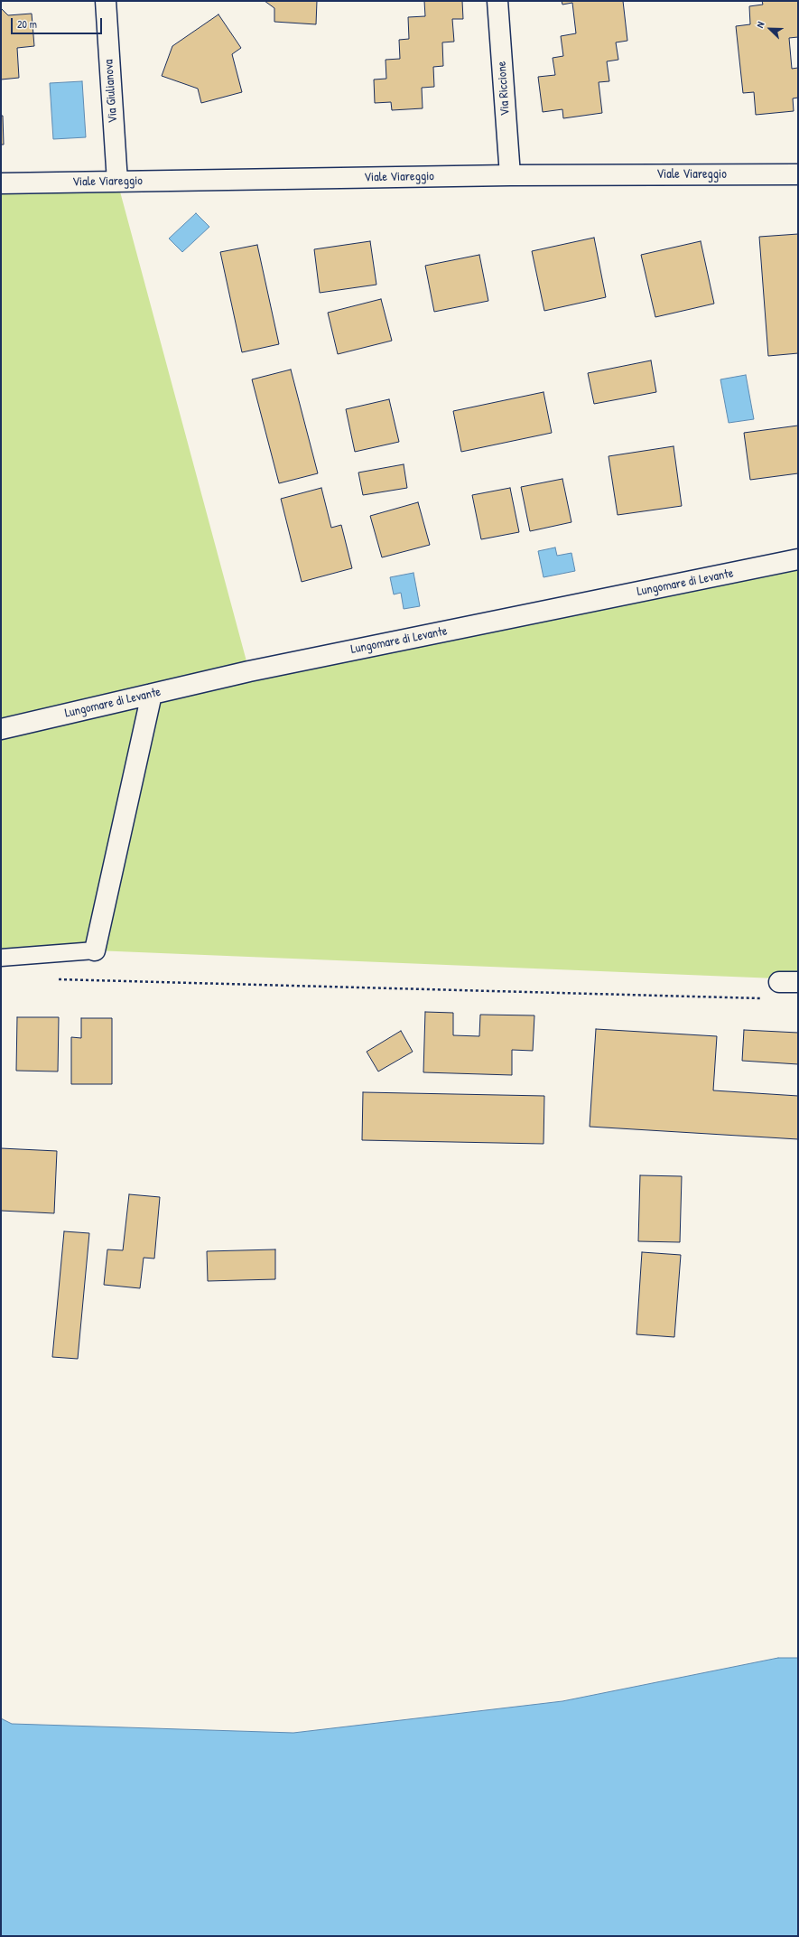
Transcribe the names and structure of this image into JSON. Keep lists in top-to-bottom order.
{
  "streets": {
    "street": [
      "Via Riccione",
      "Via Giulianova",
      "Viale Viareggio",
      "Lungomare di Levante"
    ]
  },
  "crossings": [
    ["Via Riccione", "Viale Viareggio"],
    ["Via Giulianova", "Viale Viareggio"]
  ],
  "scale_bar": "20 m",
  "north": "top left"
}
